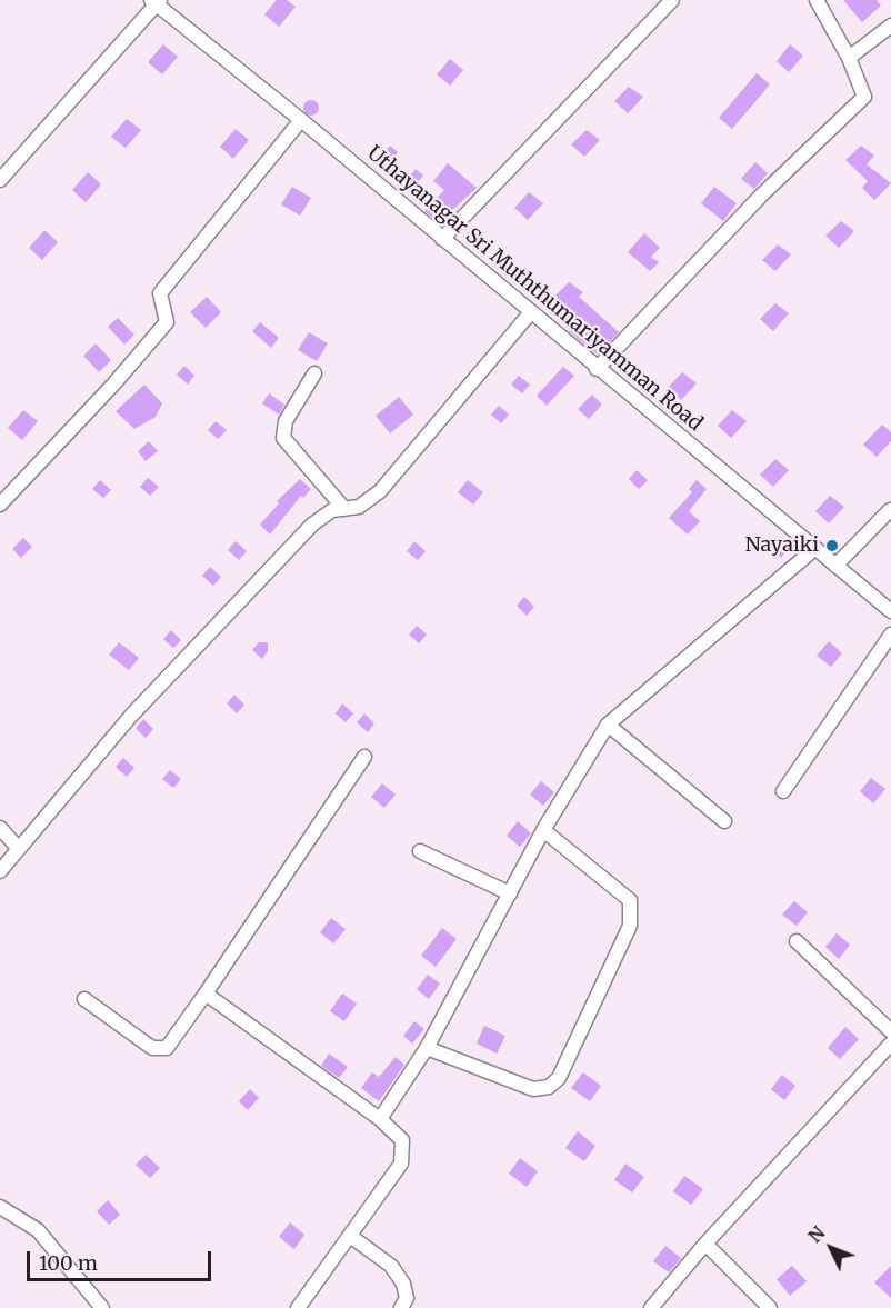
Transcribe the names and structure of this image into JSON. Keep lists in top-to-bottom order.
{
  "streets": {
    "street": ["Uthayanagar Sri Muththumariyamman Road"]
  },
  "places": ["Nayaiki"],
  "scale_bar": "100 m",
  "north": "top left"
}
